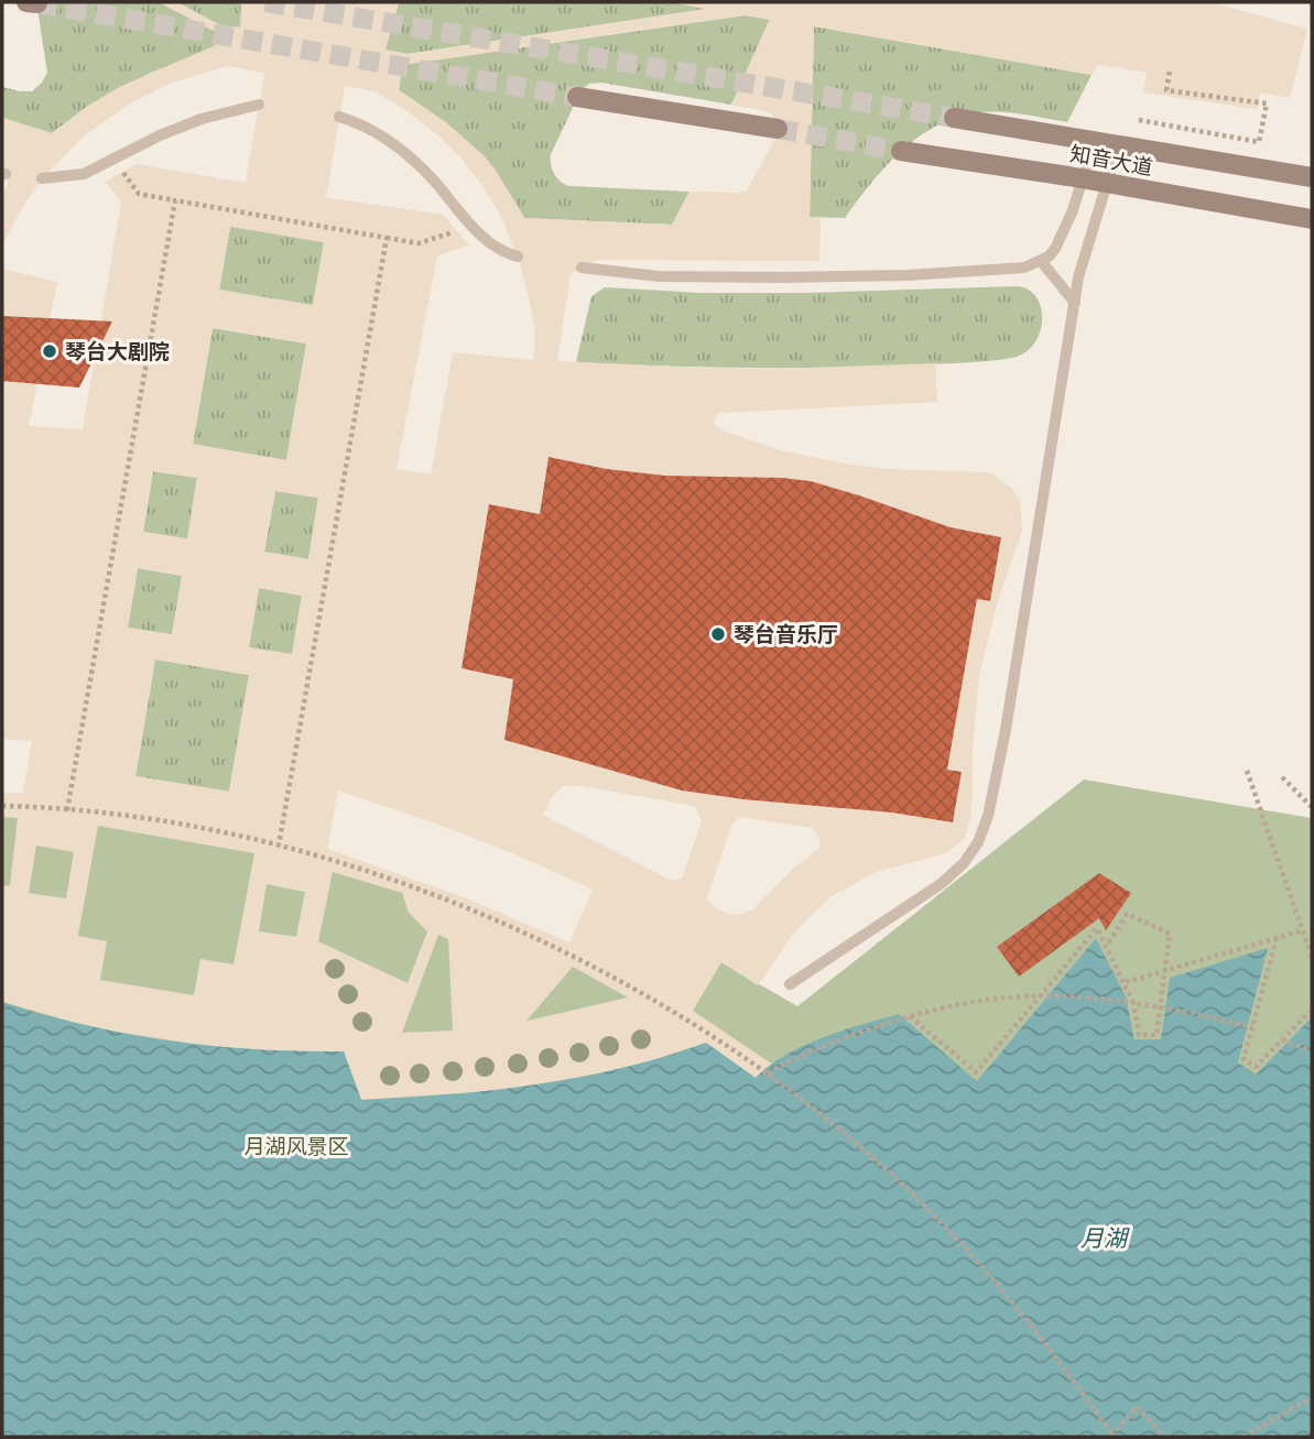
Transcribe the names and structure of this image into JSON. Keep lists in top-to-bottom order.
{
  "streets": {
    "main road": ["知音大道"]
  },
  "water": ["月湖"],
  "parks": ["月湖风景区"],
  "places": ["琴台大剧院", "琴台音乐厅"]
}
